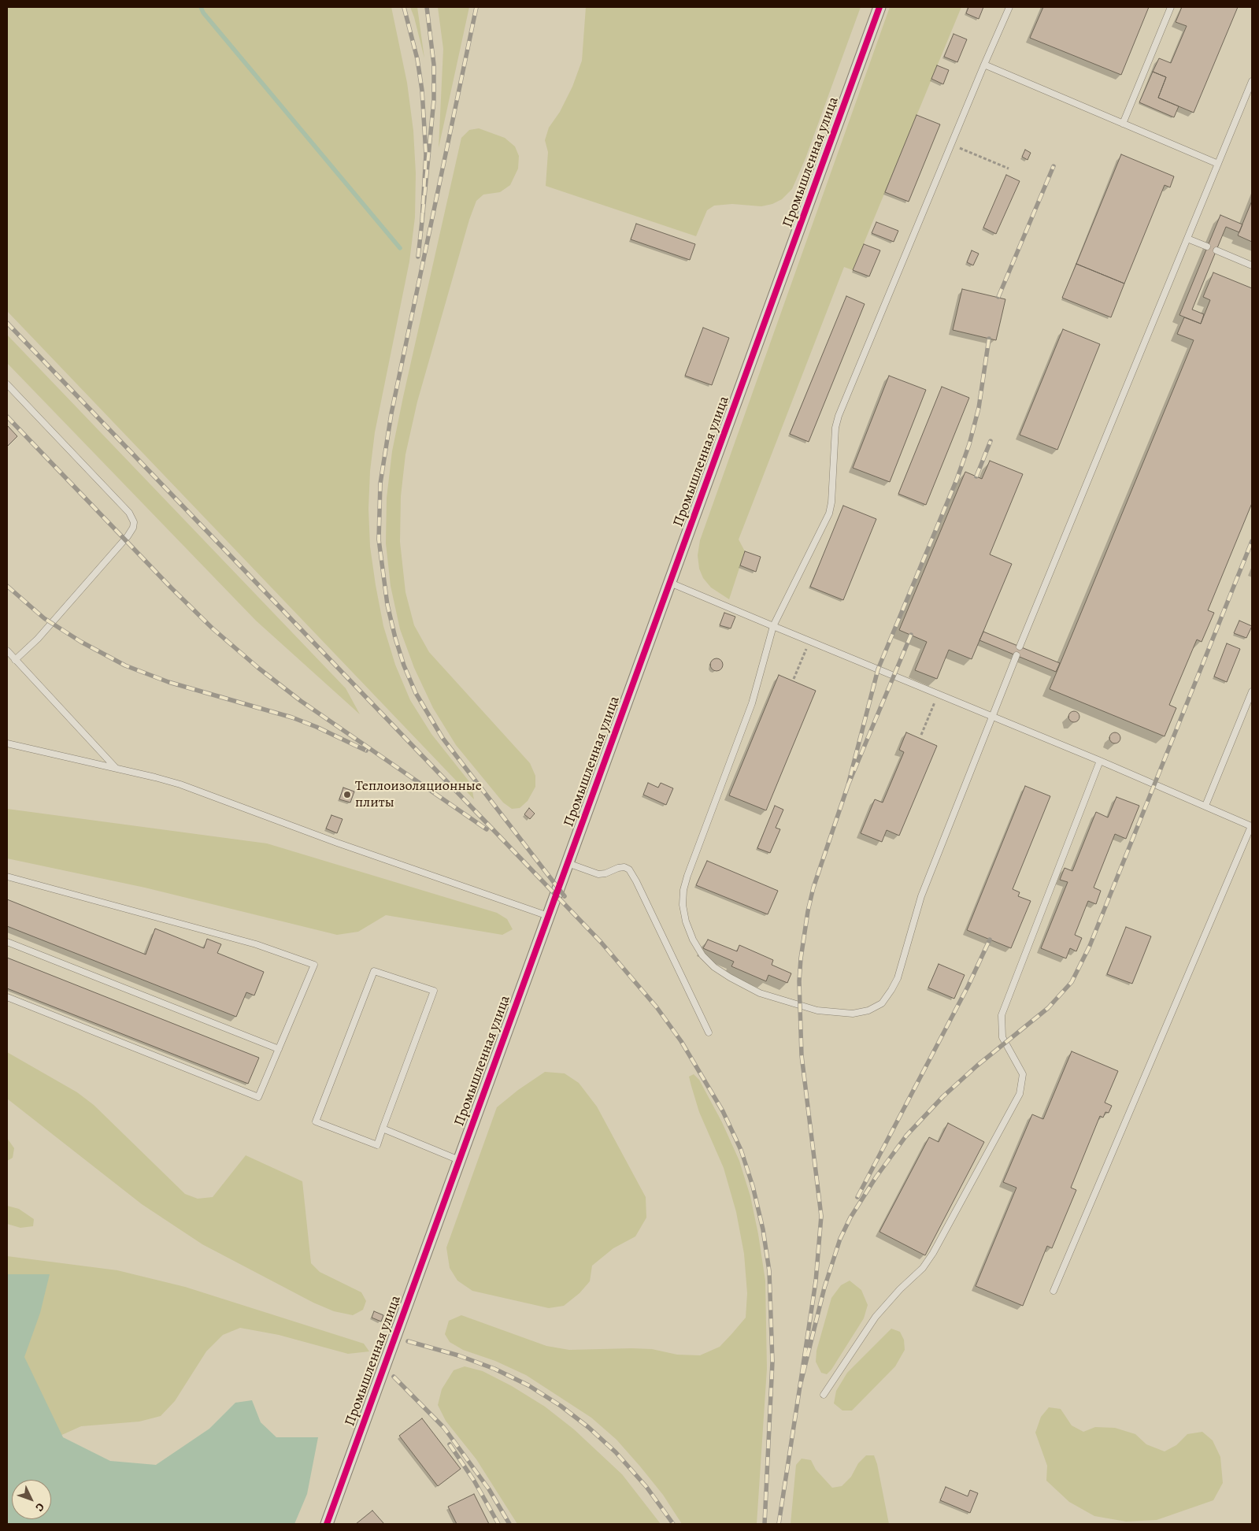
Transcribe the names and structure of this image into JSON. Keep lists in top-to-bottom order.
{
  "streets": {
    "street": ["Промышленная улица"]
  },
  "places": ["Теплоизоляционные плиты"],
  "north": "bottom right"
}
